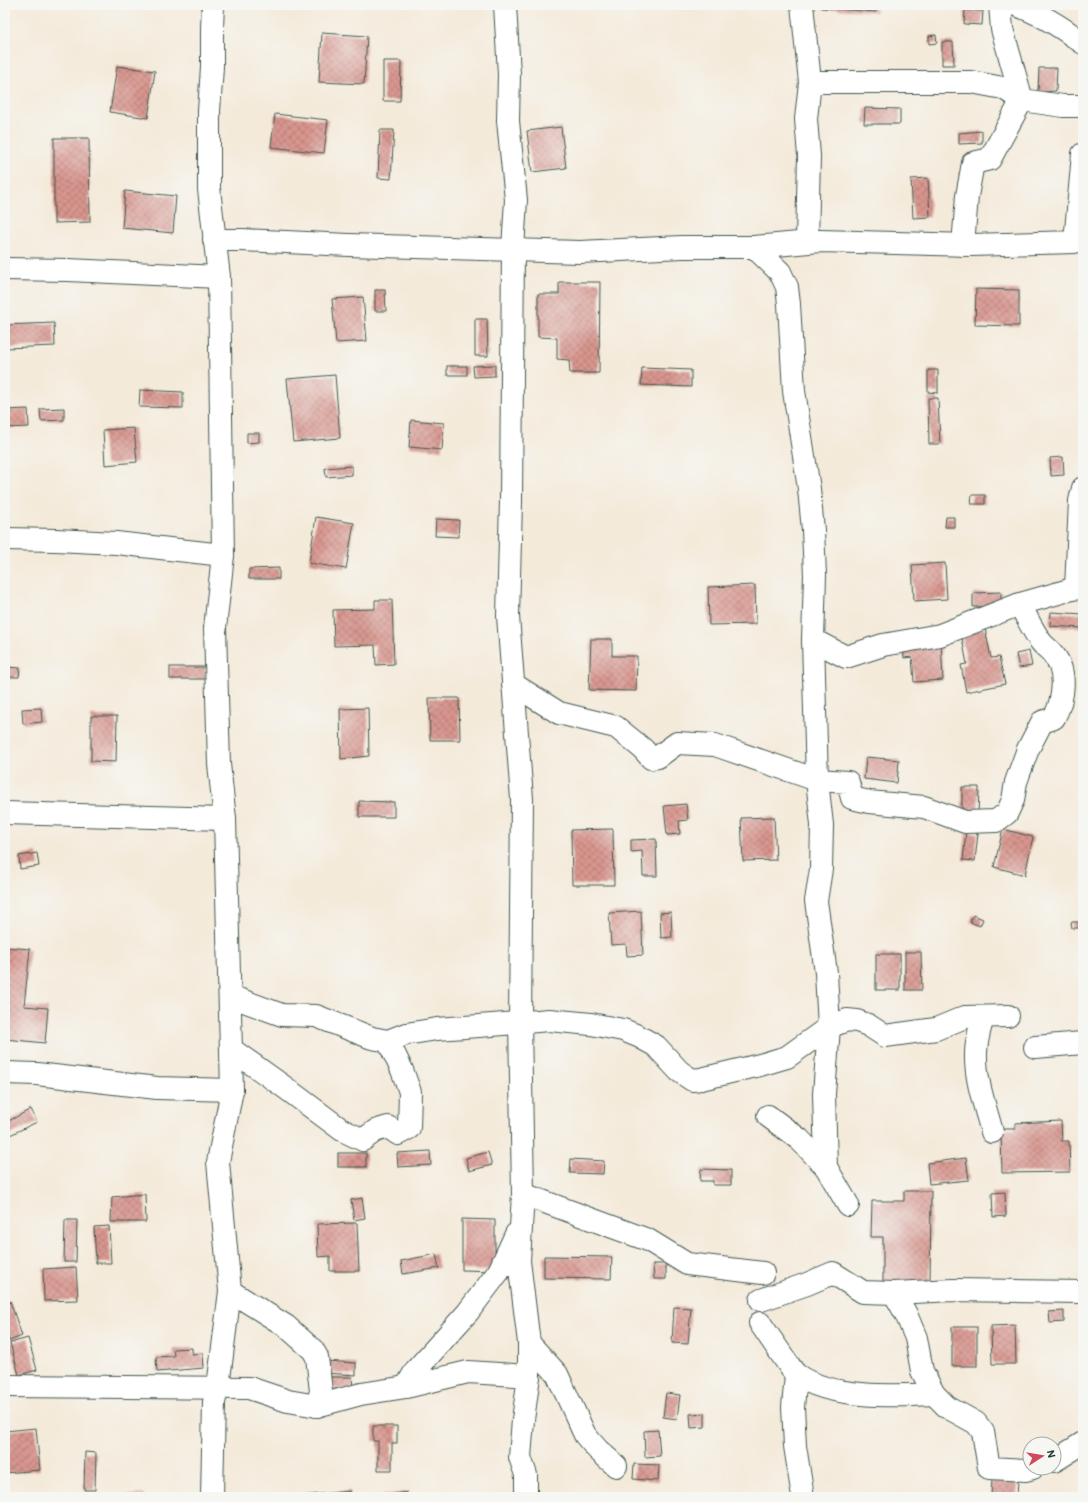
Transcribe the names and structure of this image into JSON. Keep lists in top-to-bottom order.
{
  "north": "right"
}
